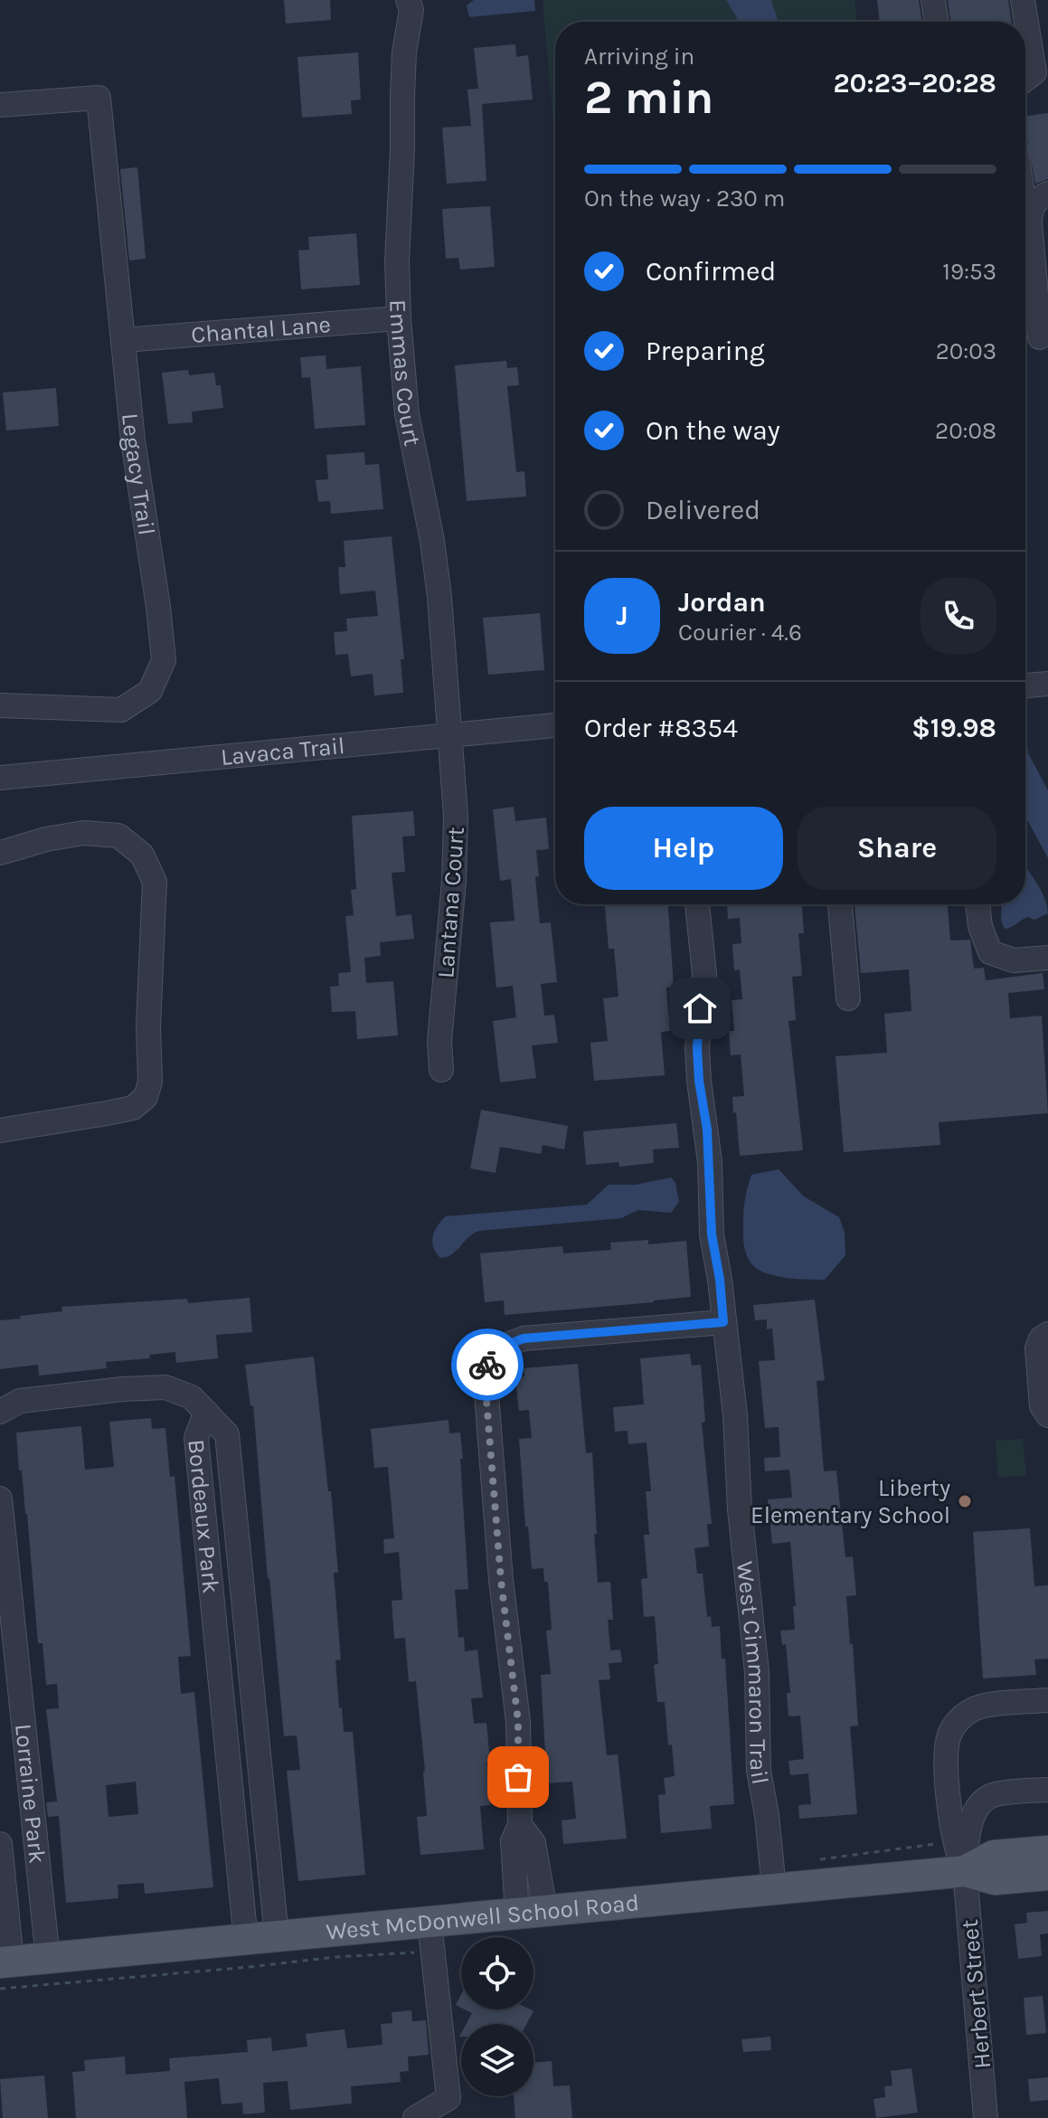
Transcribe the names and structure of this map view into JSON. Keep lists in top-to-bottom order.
{
  "streets": {
    "main road": ["West McDonwell School Road"],
    "street": [
      "Chantal Lane",
      "Emmas Court",
      "Legacy Trail",
      "Lavaca Trail",
      "Lantana Court",
      "Bordeaux Park",
      "West Cimmaron Trail",
      "Lorraine Park",
      "Herbert Street"
    ]
  },
  "crossings": [
    ["Chantal Lane", "Emmas Court"],
    ["Chantal Lane", "Legacy Trail"],
    ["Emmas Court", "Lavaca Trail"],
    ["Emmas Court", "Lantana Court"],
    ["Lavaca Trail", "Lantana Court"],
    ["Bordeaux Park", "West McDonwell School Road"],
    ["West Cimmaron Trail", "West McDonwell School Road"],
    ["Lorraine Park", "West McDonwell School Road"],
    ["West McDonwell School Road", "Herbert Street"]
  ],
  "places": ["Liberty Elementary School"],
  "page": {
    "heading": ["2 min", "Arriving in", "20:23–20:28"],
    "panel": [
      "Jordan",
      "Courier · 4.6",
      "Order #8354",
      "$19.98"
    ],
    "bar": "On the way · 230 m",
    "list": [
      ["Confirmed", "19:53"],
      ["Preparing", "20:03"],
      ["On the way", "20:08"],
      "Delivered"
    ],
    "round": "J",
    "buttons": ["Help", "Share"]
  }
}
